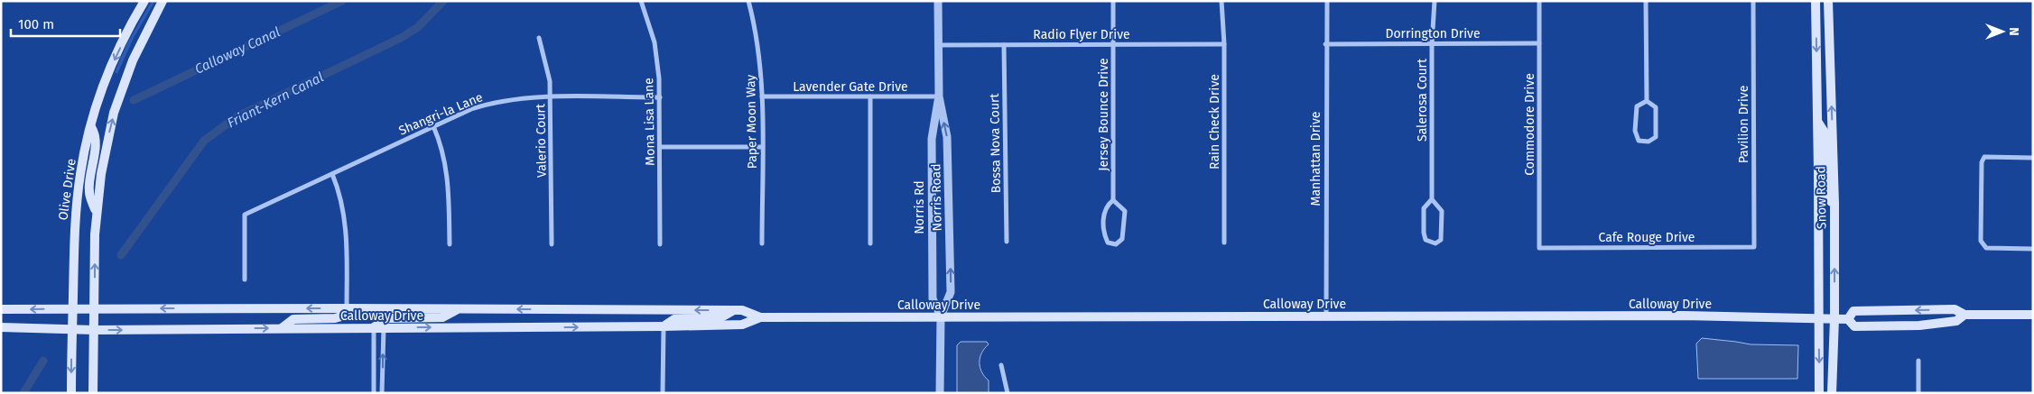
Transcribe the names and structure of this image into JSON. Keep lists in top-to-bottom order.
{
  "streets": {
    "main road": ["Olive Drive", "Snow Road", "Calloway Drive"],
    "street": [
      "Dorrington Drive",
      "Radio Flyer Drive",
      "Lavender Gate Drive",
      "Salerosa Court",
      "Shangri-la Lane",
      "Jersey Bounce Drive",
      "Mona Lisa Lane",
      "Paper Moon Way",
      "Rain Check Drive",
      "Commodore Drive",
      "Pavilion Drive",
      "Valerio Court",
      "Bossa Nova Court",
      "Manhattan Drive",
      "Norris Road",
      "Norris Rd",
      "Cafe Rouge Drive"
    ]
  },
  "crossings": [
    ["Dorrington Drive", "Salerosa Court"],
    ["Dorrington Drive", "Commodore Drive"],
    ["Dorrington Drive", "Manhattan Drive"],
    ["Radio Flyer Drive", "Jersey Bounce Drive"],
    ["Radio Flyer Drive", "Rain Check Drive"],
    ["Radio Flyer Drive", "Bossa Nova Court"],
    ["Radio Flyer Drive", "Norris Road"],
    ["Lavender Gate Drive", "Paper Moon Way"],
    ["Lavender Gate Drive", "Norris Road"],
    ["Lavender Gate Drive", "Norris Rd"],
    ["Shangri-la Lane", "Mona Lisa Lane"],
    ["Shangri-la Lane", "Valerio Court"],
    ["Commodore Drive", "Cafe Rouge Drive"],
    ["Pavilion Drive", "Cafe Rouge Drive"],
    ["Manhattan Drive", "Calloway Drive"],
    ["Olive Drive", "Calloway Drive"],
    ["Norris Road", "Norris Rd"],
    ["Norris Road", "Calloway Drive"],
    ["Snow Road", "Calloway Drive"],
    ["Norris Rd", "Calloway Drive"]
  ],
  "one_way": ["Norris Road"],
  "water": ["Calloway Canal", "Friant-Kern Canal"],
  "scale_bar": "100 m",
  "north": "right"
}
